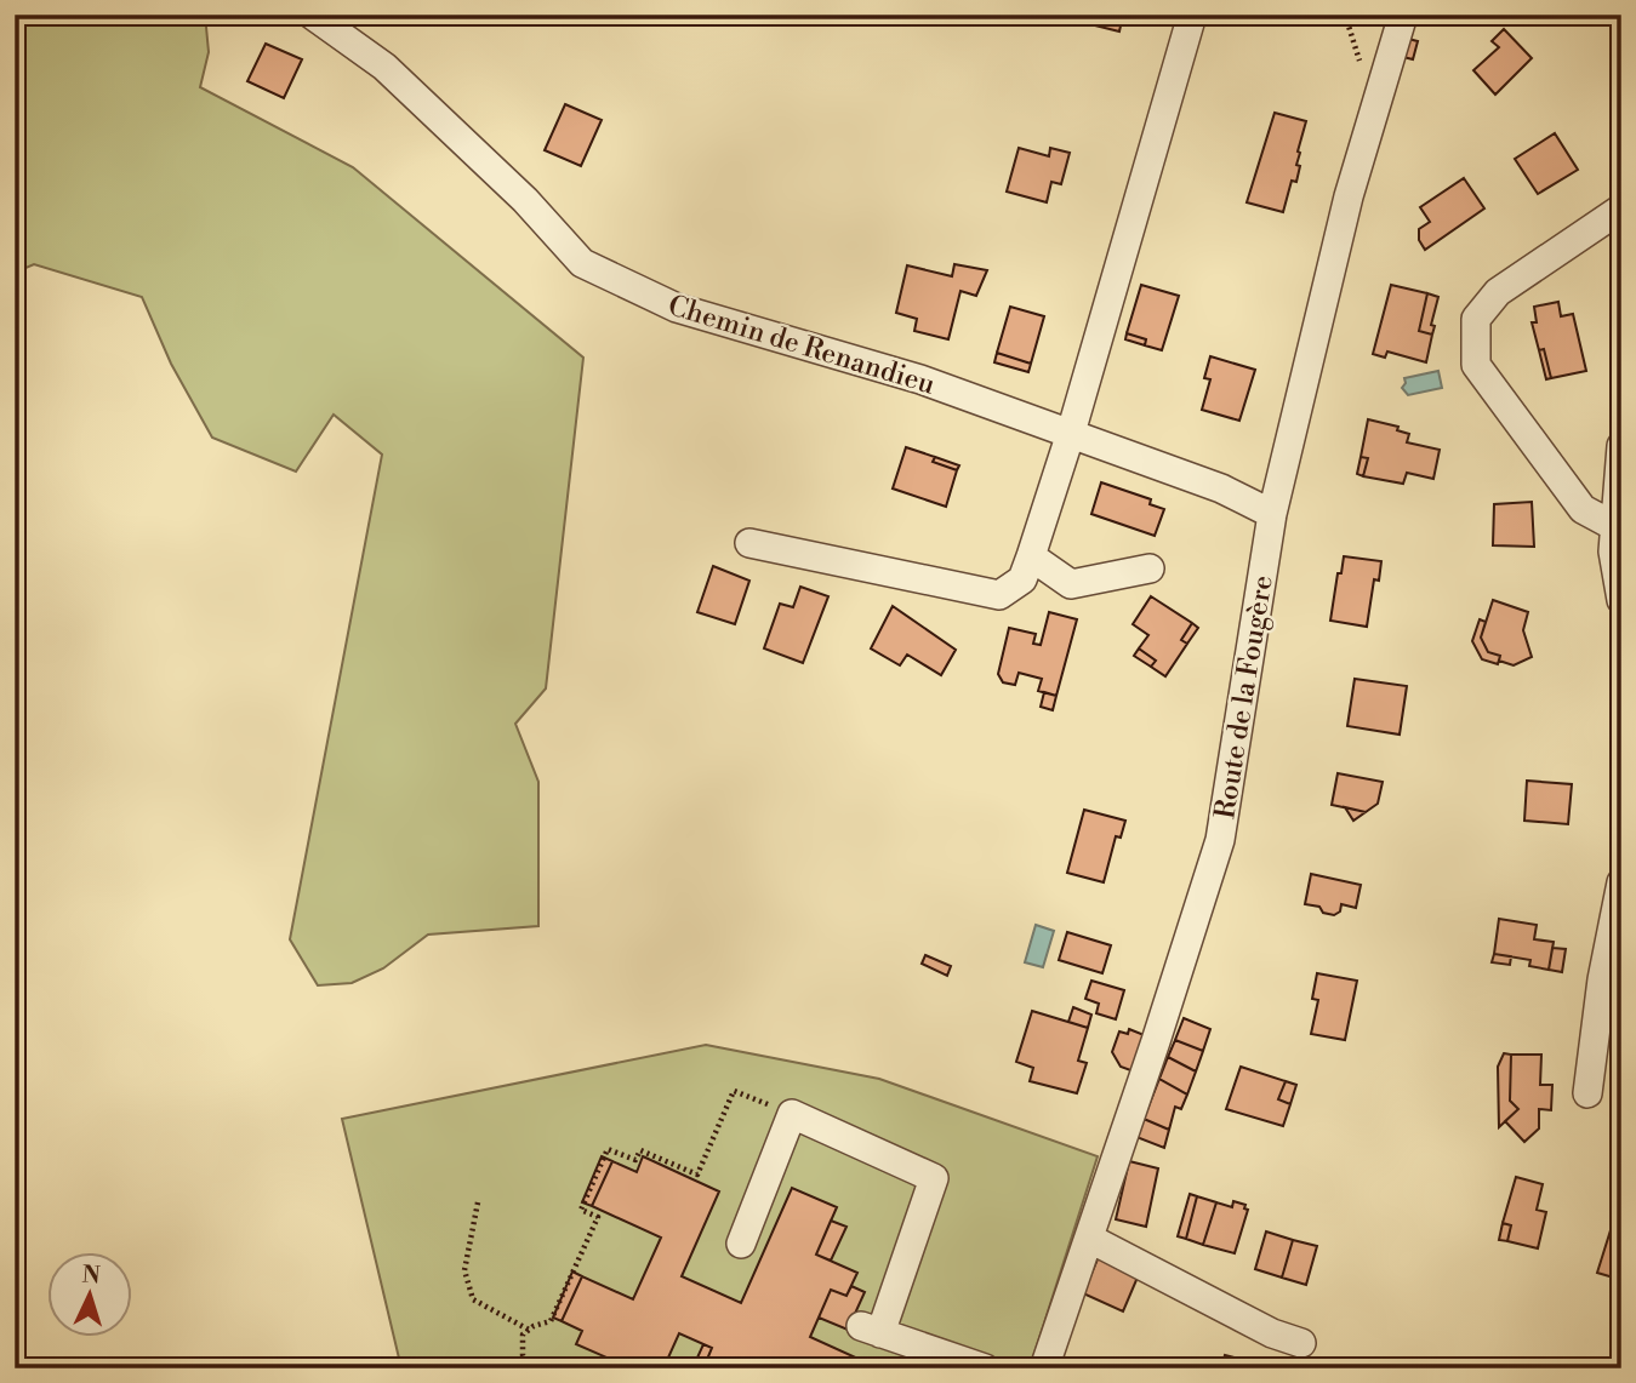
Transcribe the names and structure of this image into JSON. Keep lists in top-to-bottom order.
{
  "streets": {
    "street": ["Chemin de Renandieu", "Route de la Fougère"]
  },
  "crossings": [
    ["Chemin de Renandieu", "Route de la Fougère"]
  ],
  "north": "top"
}
